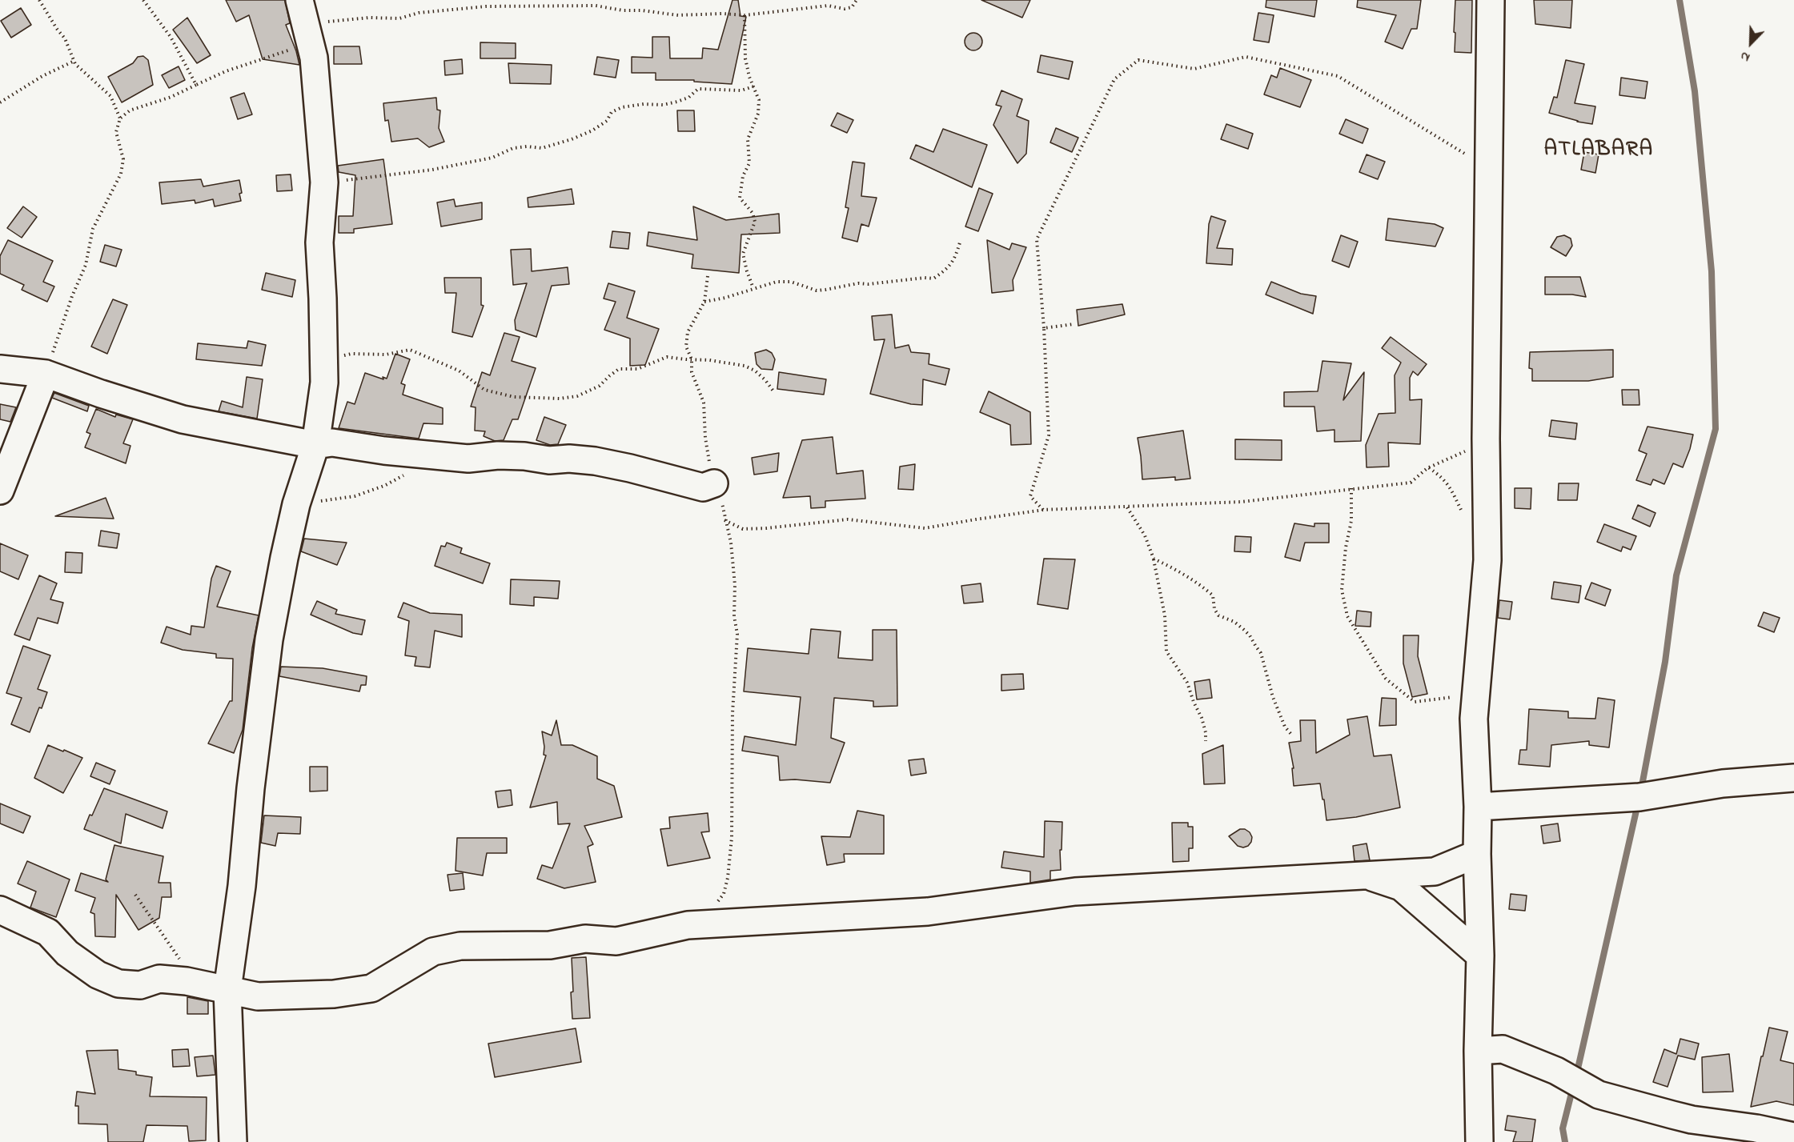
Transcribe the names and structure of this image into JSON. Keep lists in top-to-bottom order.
{
  "districts": ["ATLABARA"],
  "north": "bottom left"
}
